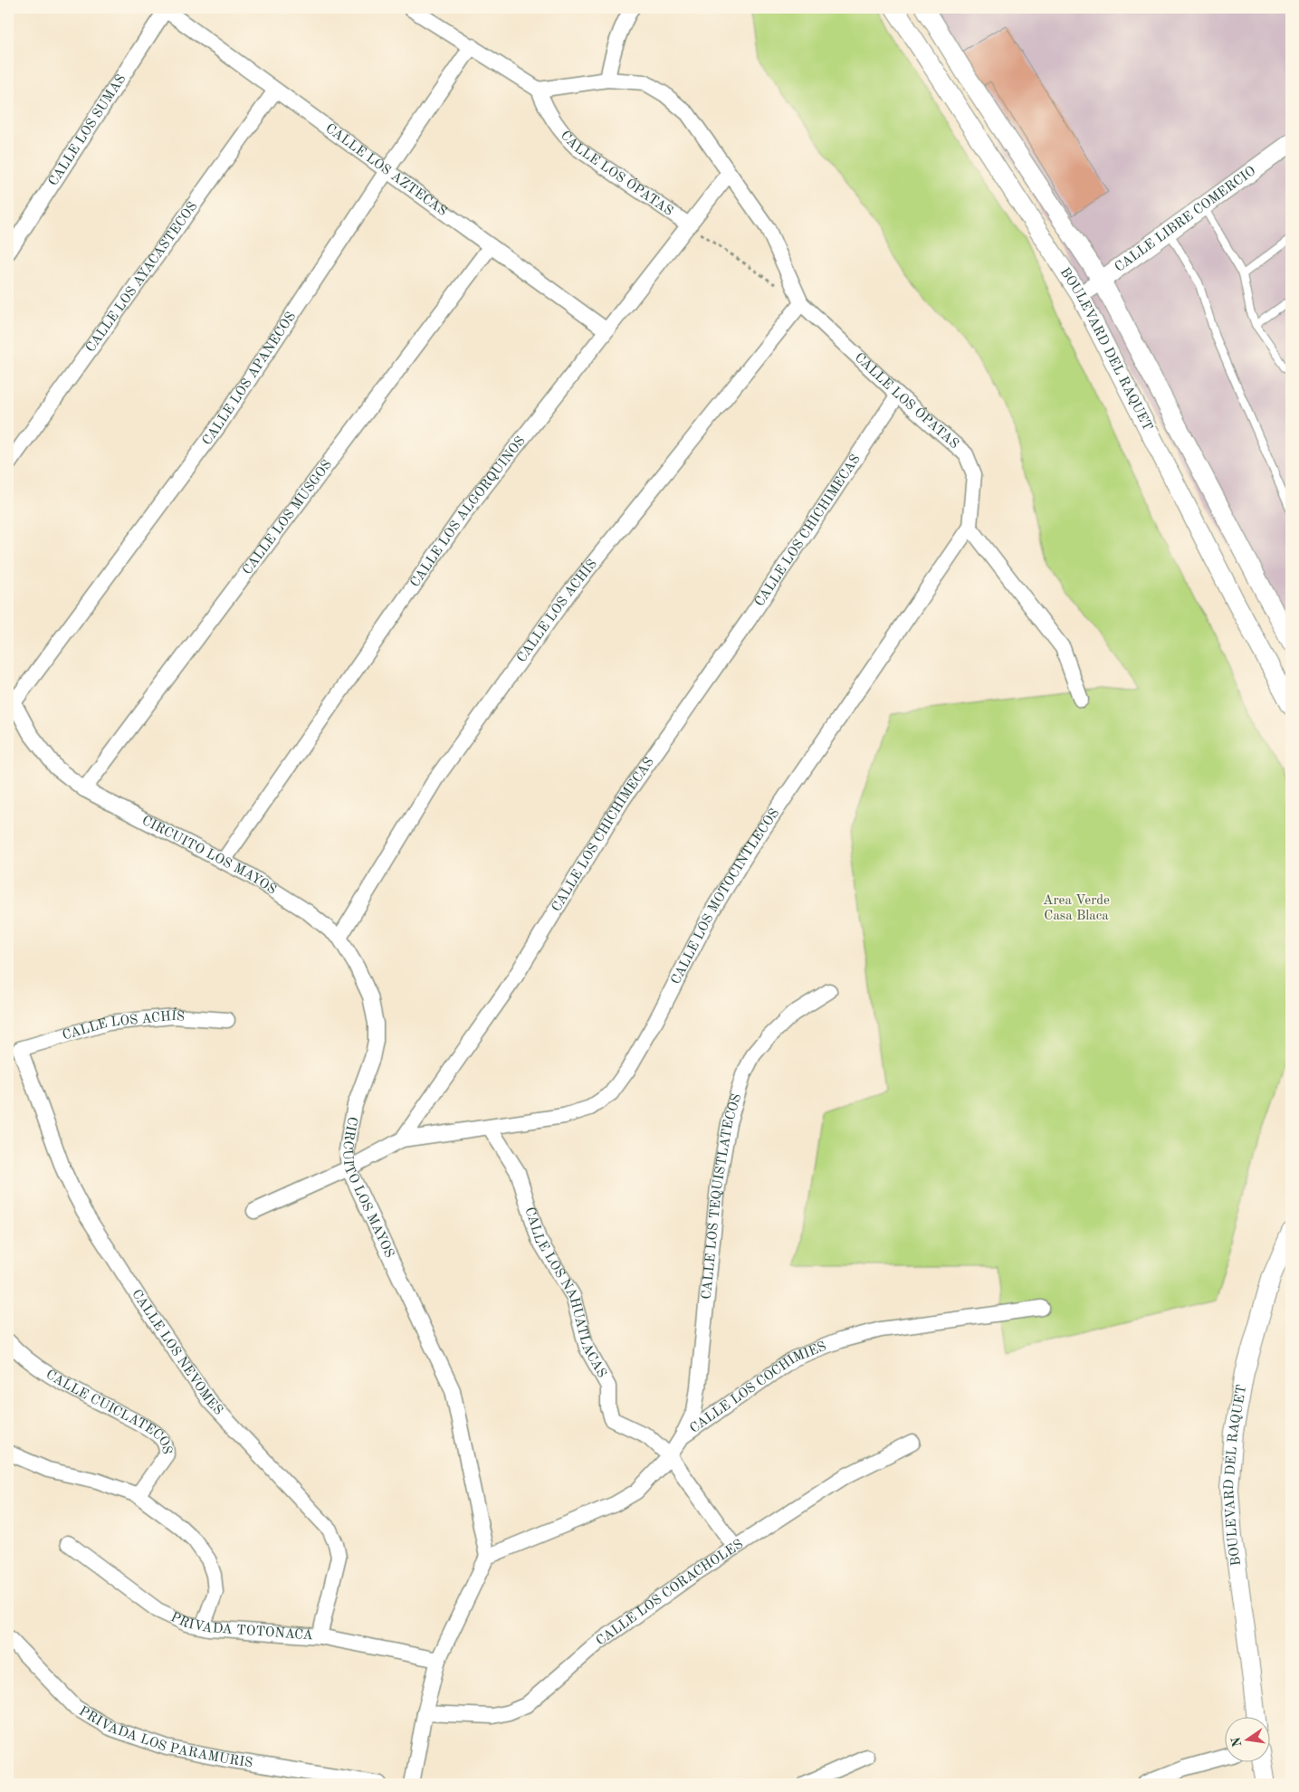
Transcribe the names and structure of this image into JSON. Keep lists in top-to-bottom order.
{
  "streets": {
    "street": [
      "CALLE LOS SUMAS",
      "CALLE LOS AZTECAS",
      "CALLE LOS ÓPATAS",
      "CALLE LIBRE COMERCIO",
      "CALLE LOS AYACASTECOS",
      "BOULEVARD DEL RAQUET",
      "CALLE LOS APANECOS",
      "CALLE LOS ALGORQUINOS",
      "CALLE LOS MUSGOS",
      "CALLE LOS CHICHIMECAS",
      "CALLE LOS ACHÍS",
      "CIRCUITO LOS MAYOS",
      "CALLE LOS MOTOCINTLECOS",
      "CALLE LOS TEQUISTLATECOS",
      "CALLE LOS NAHUATLACAS",
      "CALLE LOS NEVOMES",
      "CALLE LOS COCHIMIES",
      "CALLE CUICLATECOS",
      "CALLE LOS CORACHOLES",
      "PRIVADA TOTONACA",
      "PRIVADA LOS PARAMURIS"
    ]
  },
  "crossings": [
    ["CALLE LOS SUMAS", "CALLE LOS AZTECAS"],
    ["CALLE LOS AZTECAS", "CALLE LOS AYACASTECOS"],
    ["CALLE LOS AZTECAS", "CALLE LOS APANECOS"],
    ["CALLE LOS AZTECAS", "CALLE LOS ALGORQUINOS"],
    ["CALLE LOS AZTECAS", "CALLE LOS MUSGOS"],
    ["CALLE LOS ÓPATAS", "CALLE LOS ALGORQUINOS"],
    ["CALLE LOS ÓPATAS", "CALLE LOS CHICHIMECAS"],
    ["CALLE LOS ÓPATAS", "CALLE LOS ACHÍS"],
    ["CALLE LOS ÓPATAS", "CALLE LOS MOTOCINTLECOS"],
    ["CALLE LIBRE COMERCIO", "BOULEVARD DEL RAQUET"],
    ["CALLE LOS APANECOS", "CIRCUITO LOS MAYOS"],
    ["CALLE LOS ALGORQUINOS", "CIRCUITO LOS MAYOS"],
    ["CALLE LOS MUSGOS", "CIRCUITO LOS MAYOS"],
    ["CALLE LOS CHICHIMECAS", "CIRCUITO LOS MAYOS"],
    ["CALLE LOS CHICHIMECAS", "CALLE LOS MOTOCINTLECOS"],
    ["CALLE LOS ACHÍS", "CIRCUITO LOS MAYOS"],
    ["CALLE LOS ACHÍS", "CALLE LOS NEVOMES"],
    ["CIRCUITO LOS MAYOS", "CALLE LOS COCHIMIES"],
    ["CALLE LOS MOTOCINTLECOS", "CALLE LOS NAHUATLACAS"],
    ["CALLE LOS TEQUISTLATECOS", "CALLE LOS COCHIMIES"],
    ["CALLE LOS NAHUATLACAS", "CALLE LOS COCHIMIES"],
    ["CALLE LOS NAHUATLACAS", "CALLE LOS CORACHOLES"],
    ["CALLE LOS NEVOMES", "PRIVADA TOTONACA"]
  ],
  "parks": ["Area Verde Casa Blaca"],
  "north": "left"
}
